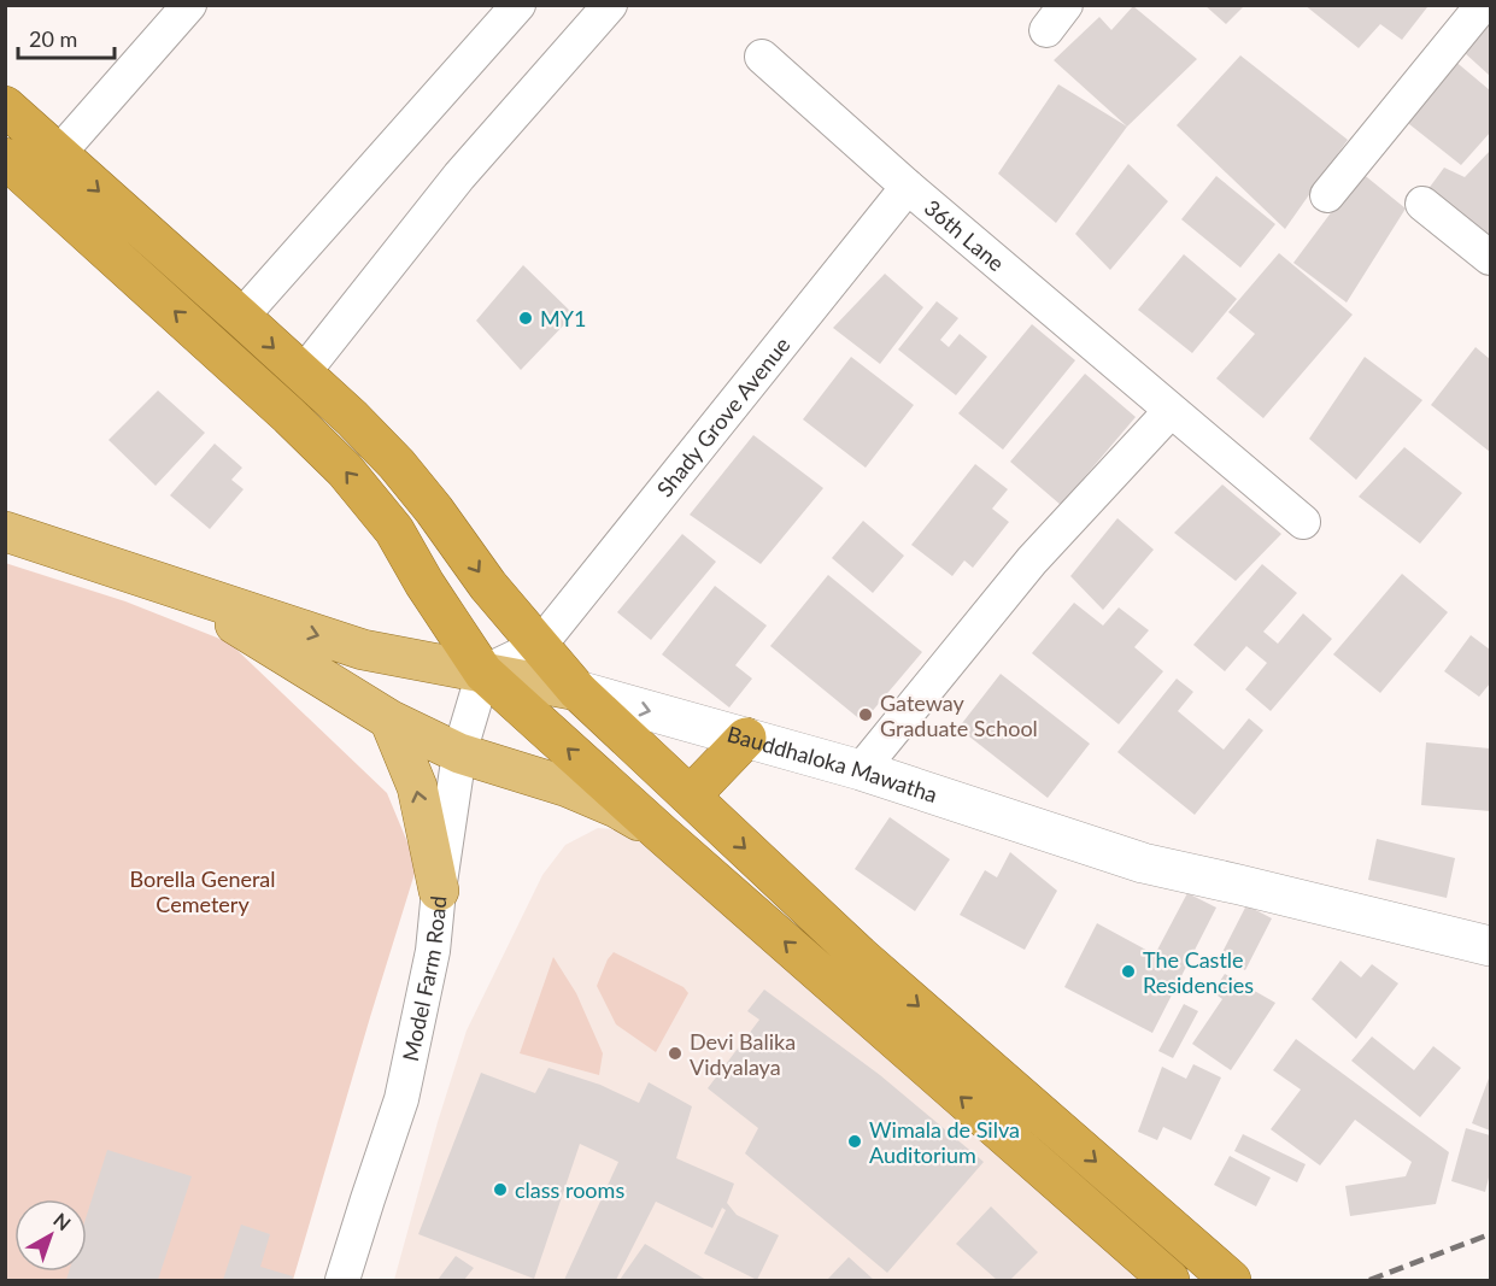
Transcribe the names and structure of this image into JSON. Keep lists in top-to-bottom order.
{
  "streets": {
    "main road": ["Bauddhaloka Mawatha"],
    "street": ["36th Lane", "Shady Grove Avenue", "Model Farm Road"]
  },
  "crossings": [
    ["36th Lane", "Shady Grove Avenue"],
    ["Bauddhaloka Mawatha", "Model Farm Road"]
  ],
  "parks": ["Borella General Cemetery"],
  "places": [
    "MY1",
    "Gateway Graduate School",
    "The Castle Residencies",
    "Devi Balika Vidyalaya",
    "Wimala de Silva Auditorium",
    "class rooms"
  ],
  "scale_bar": "20 m",
  "north": "top right"
}
